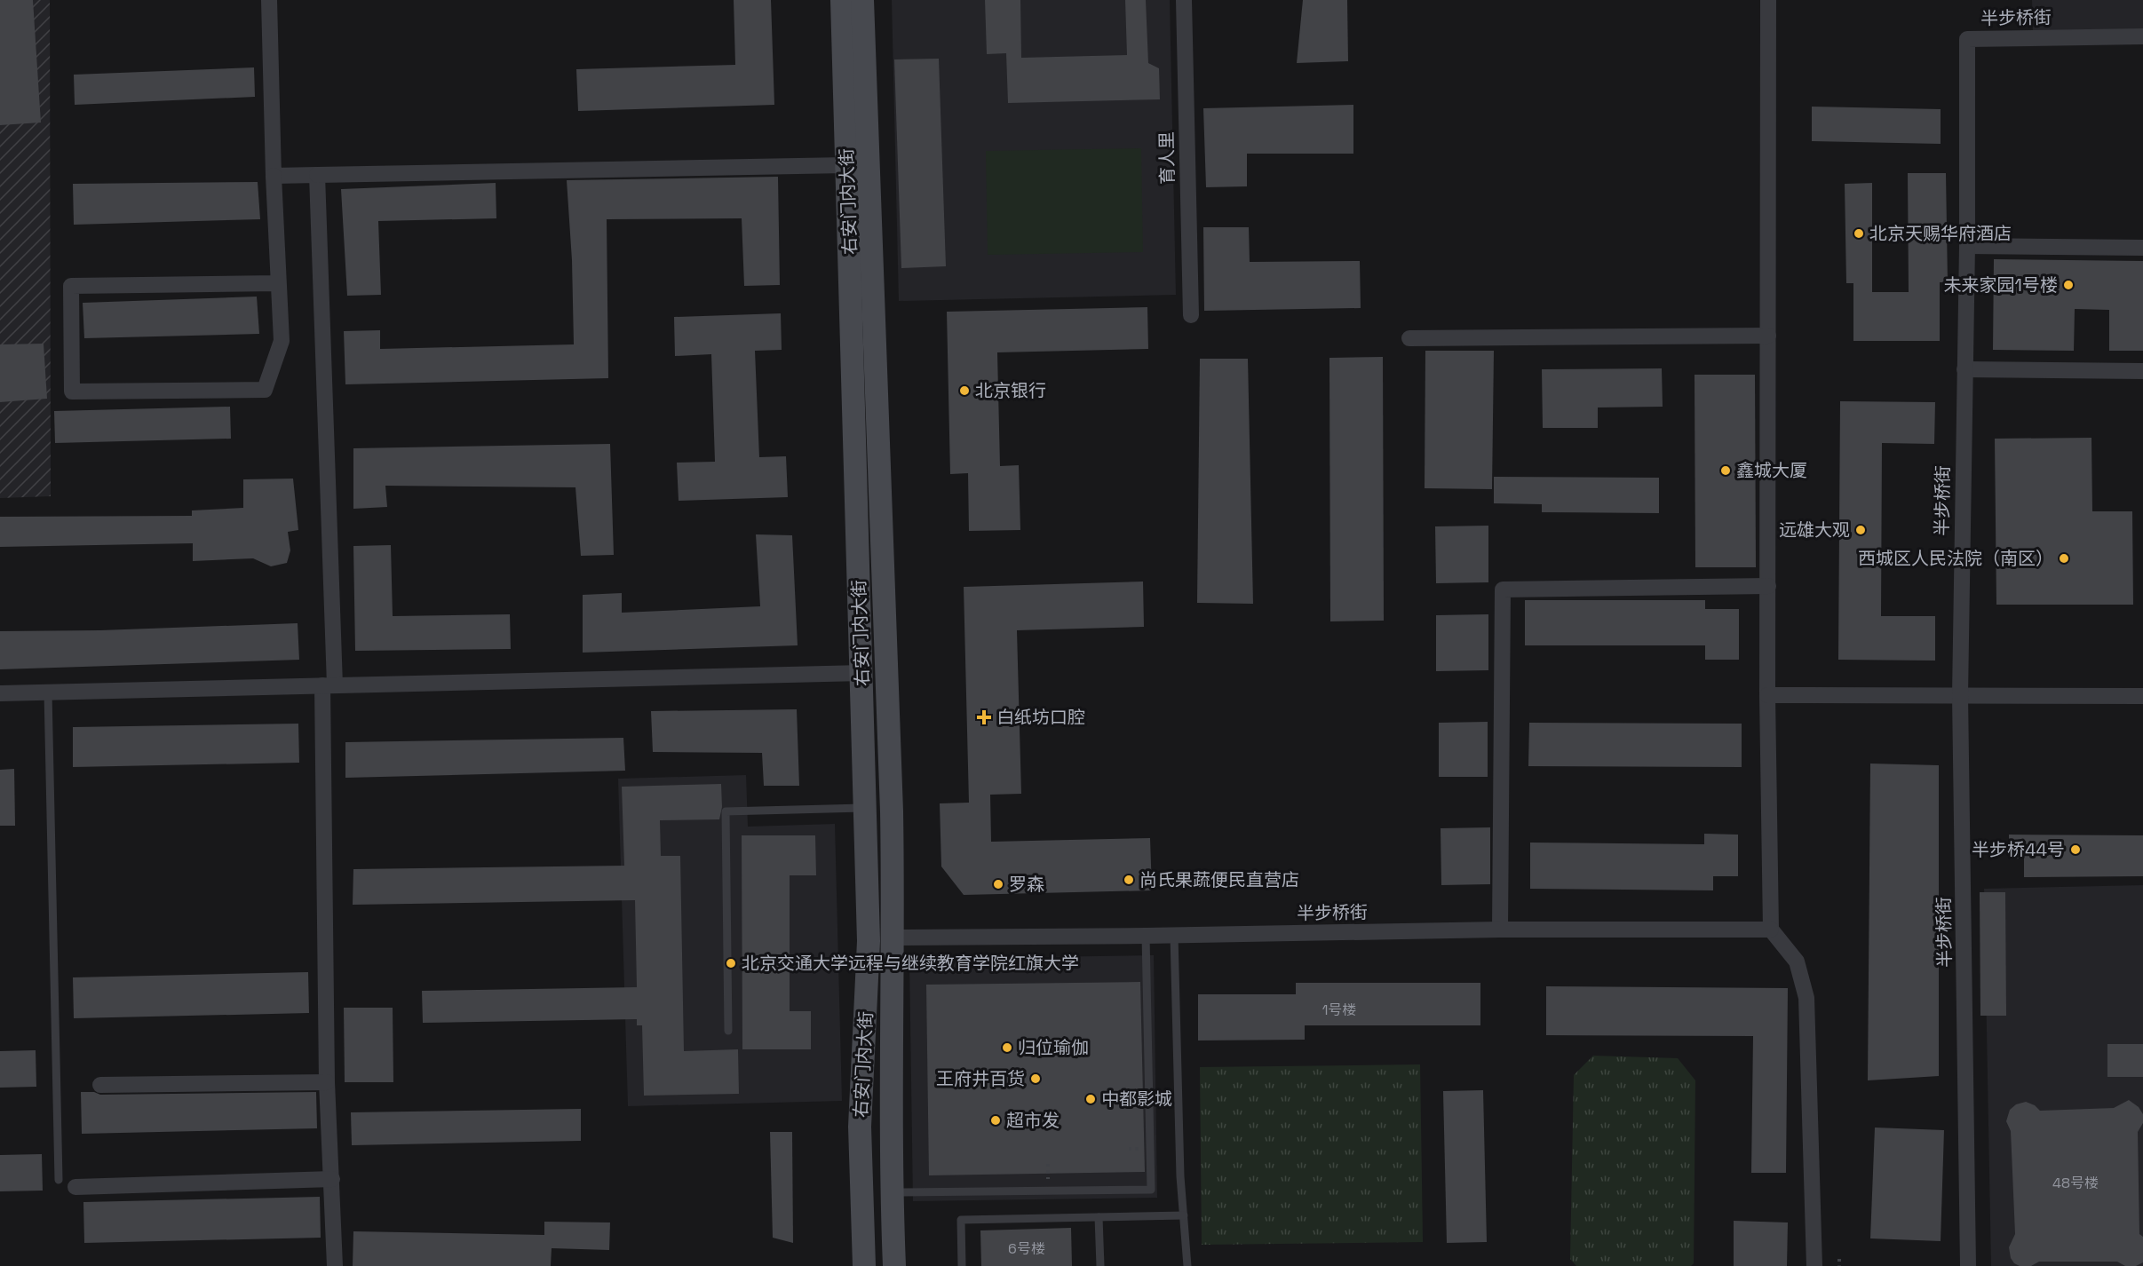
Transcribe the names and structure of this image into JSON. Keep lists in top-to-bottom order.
{
  "streets": {
    "main road": ["右安门内大街"],
    "street": ["半步桥街", "育人里"]
  },
  "crossings": [
    ["半步桥街", "右安门内大街"]
  ],
  "places": {
    "other": [
      "北京天赐华府酒店",
      "未来家园1号楼",
      "北京银行",
      "鑫城大厦",
      "远雄大观",
      "西城区人民法院（南区）",
      "半步桥44号",
      "尚氏果蔬便民直营店",
      "罗森",
      "北京交通大学远程与继续教育学院红旗大学",
      "归位瑜伽",
      "王府井百货",
      "中都影城",
      "超市发"
    ],
    "health": ["白纸坊口腔"]
  },
  "house_numbers": ["1号楼", "48号楼", "6号楼"]
}
